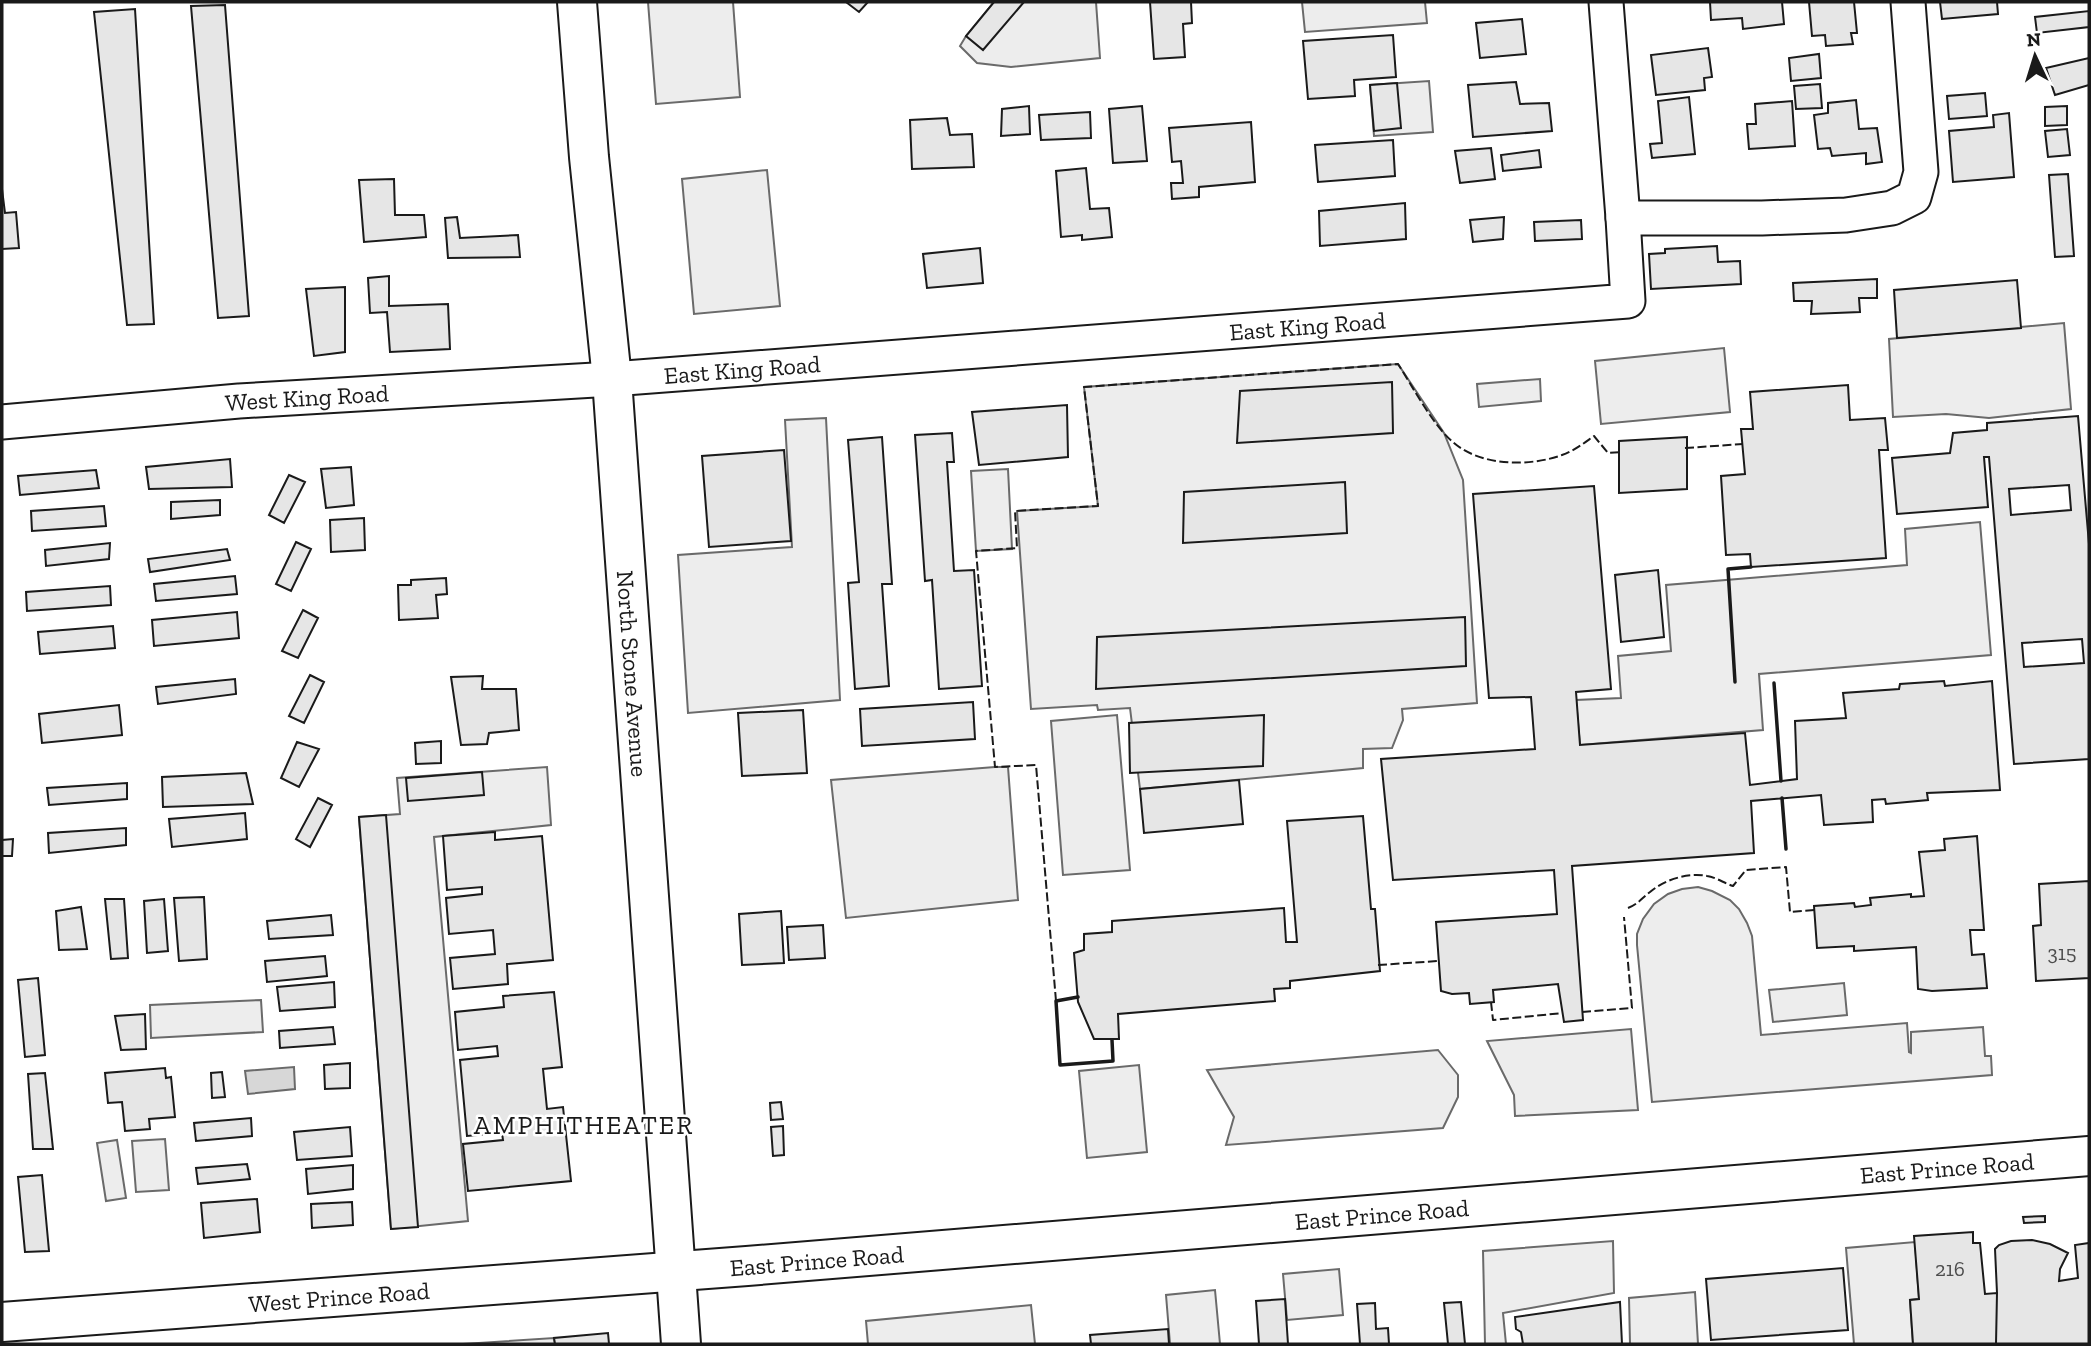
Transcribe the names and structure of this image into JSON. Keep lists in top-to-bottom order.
{
  "streets": {
    "main road": ["North Stone Avenue", "East Prince Road", "West Prince Road"],
    "street": ["East King Road", "West King Road"]
  },
  "crossings": [
    ["East King Road", "West King Road"],
    ["East King Road", "North Stone Avenue"],
    ["West King Road", "North Stone Avenue"],
    ["North Stone Avenue", "East Prince Road"],
    ["North Stone Avenue", "West Prince Road"],
    ["East Prince Road", "West Prince Road"]
  ],
  "districts": ["AMPHITHEATER"],
  "house_numbers": ["315", "216"],
  "north": "top"
}
